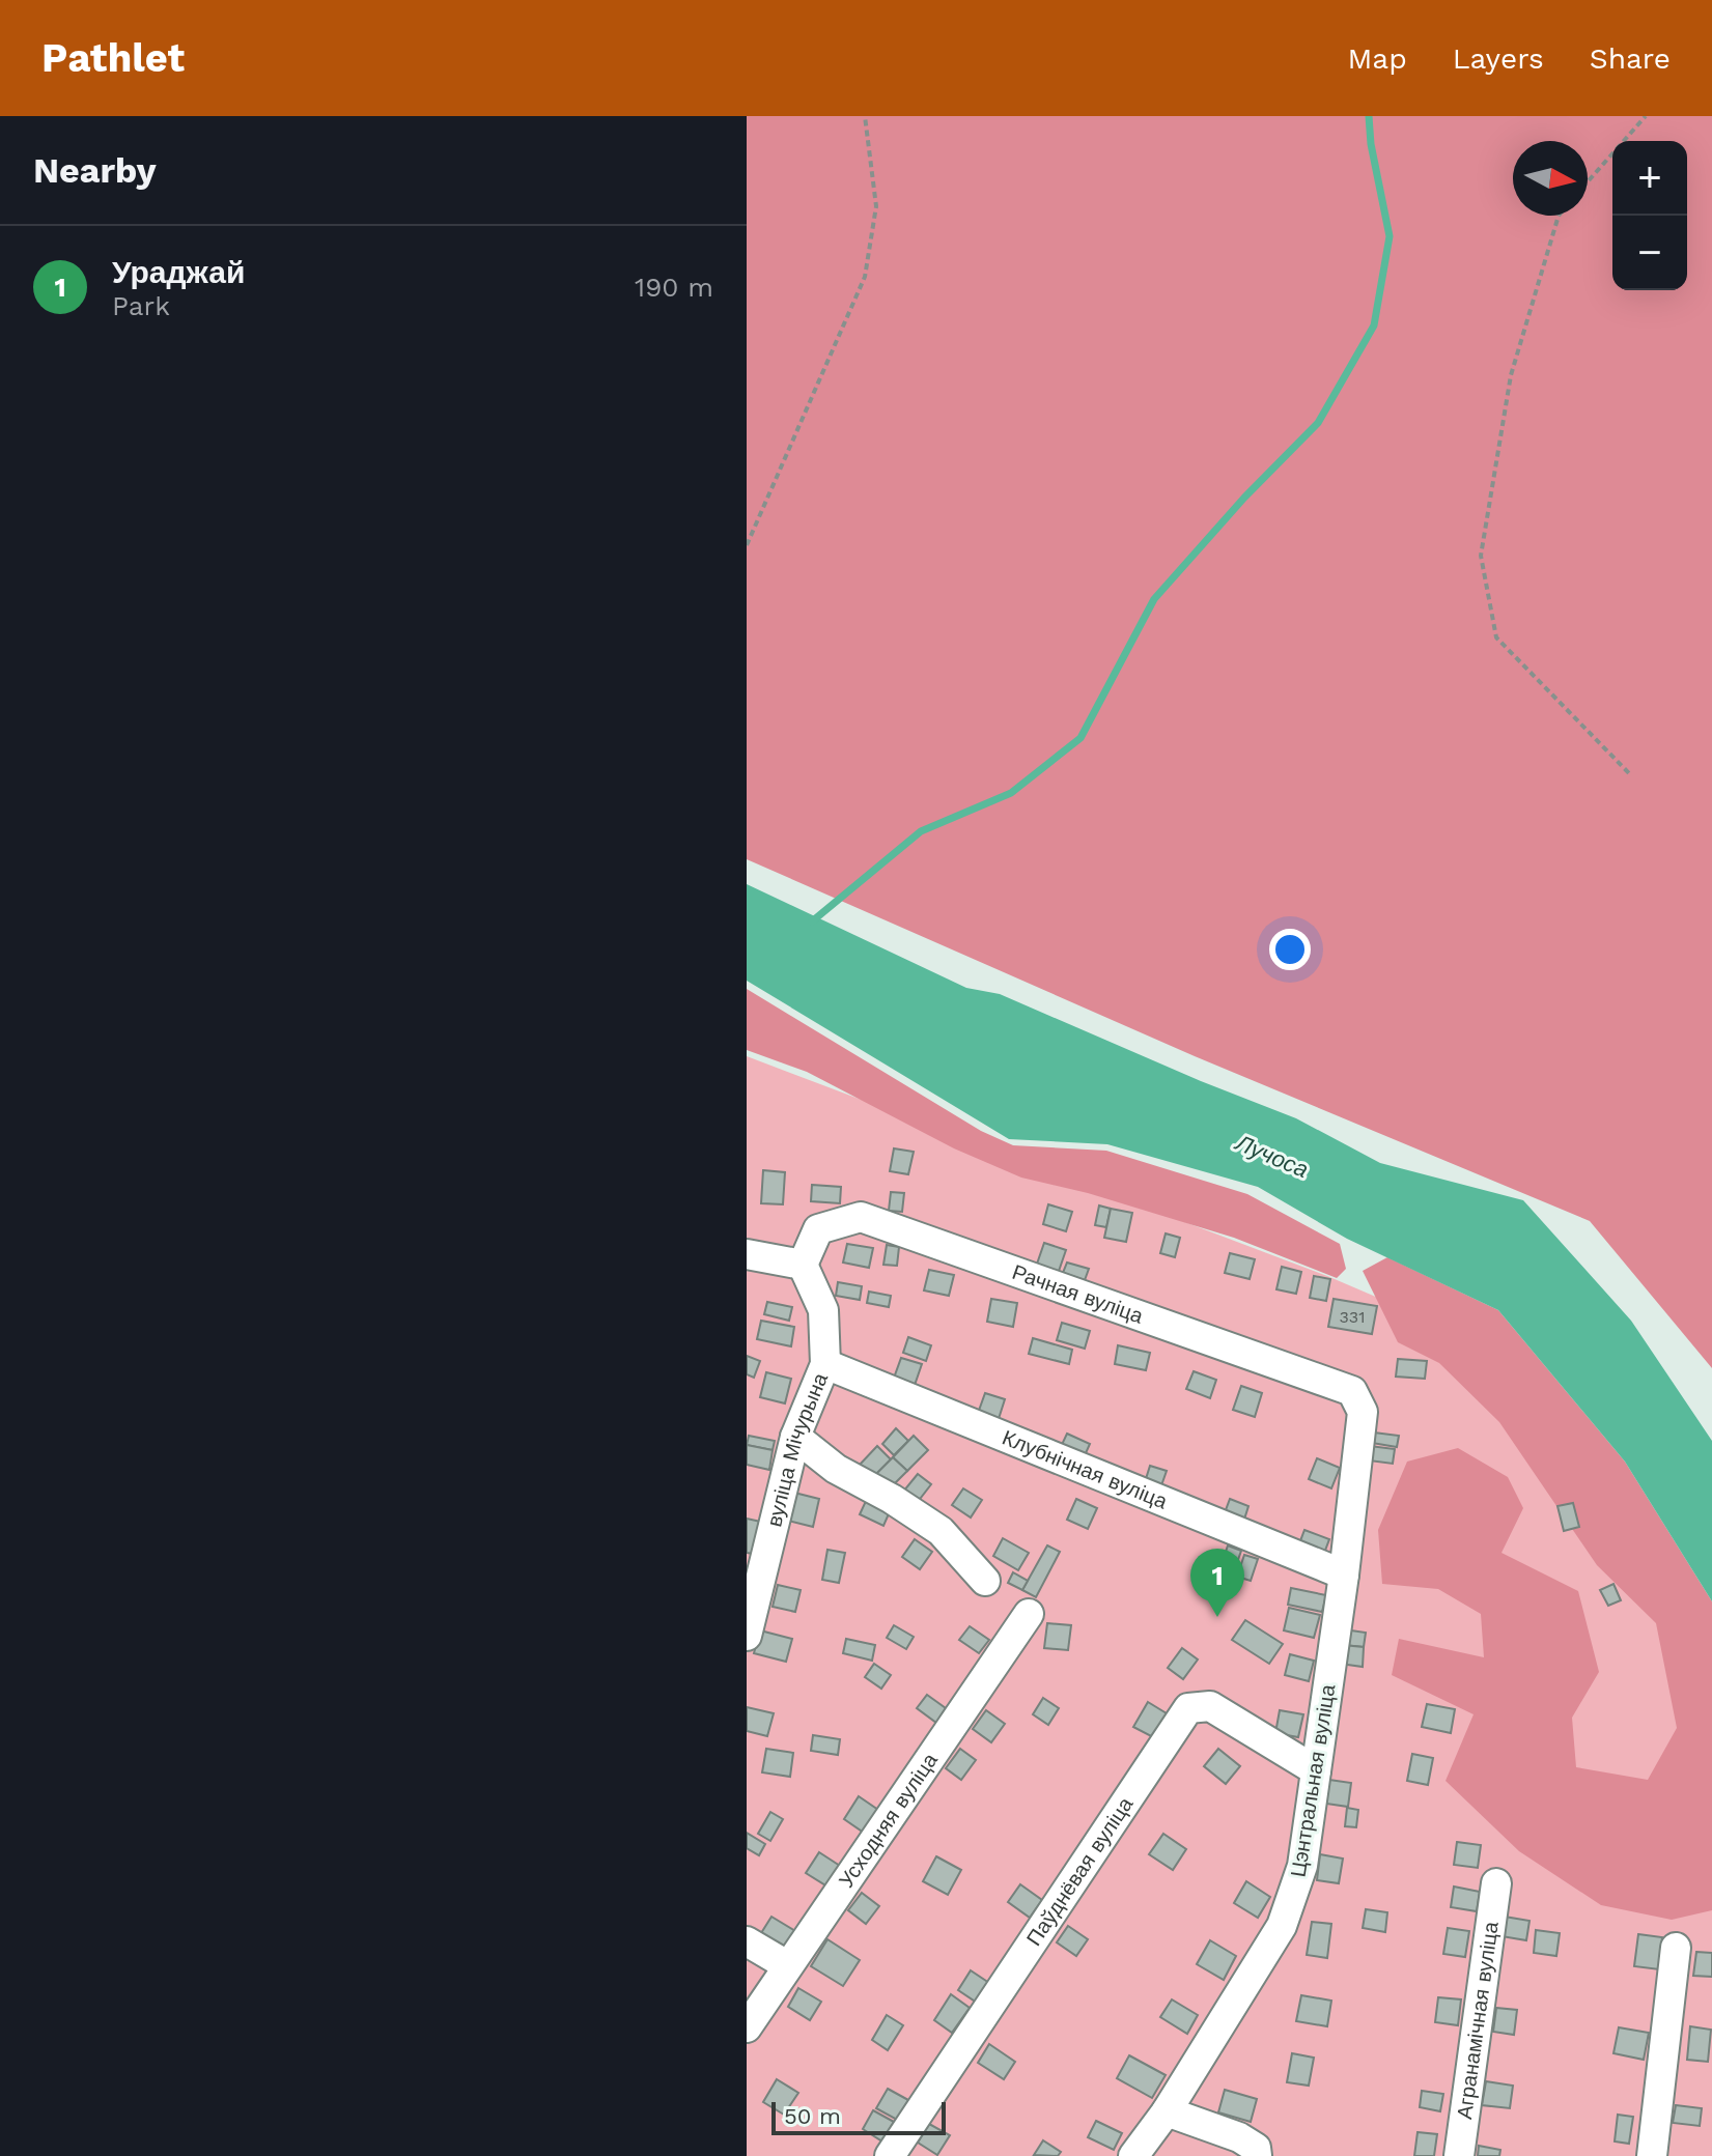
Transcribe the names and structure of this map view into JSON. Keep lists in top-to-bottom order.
{
  "streets": {
    "lane": [
      "Рачная вуліца",
      "вуліца Мічурына",
      "Клубнічная вуліца",
      "Цэнтральная вуліца",
      "Усходняя вуліца",
      "Паўднёвая вуліца",
      "Агранамічная вуліца"
    ]
  },
  "crossings": [
    ["Рачная вуліца", "вуліца Мічурына"],
    ["Рачная вуліца", "Цэнтральная вуліца"],
    ["вуліца Мічурына", "Клубнічная вуліца"],
    ["Клубнічная вуліца", "Цэнтральная вуліца"],
    ["Цэнтральная вуліца", "Паўднёвая вуліца"]
  ],
  "water": ["Лучоса"],
  "house_numbers": ["331"],
  "scale_bar": "50 m",
  "north": "right",
  "page": {
    "header": "Pathlet",
    "nav": ["Map", "Layers", "Share"],
    "heading": "Nearby",
    "map_buttons": ["+", "−"],
    "list": [
      {
        "mark": "1",
        "name": "Ураджай",
        "note": "Park",
        "value": "190 m"
      }
    ],
    "pins": "1",
    "scale": "50 m"
  }
}
